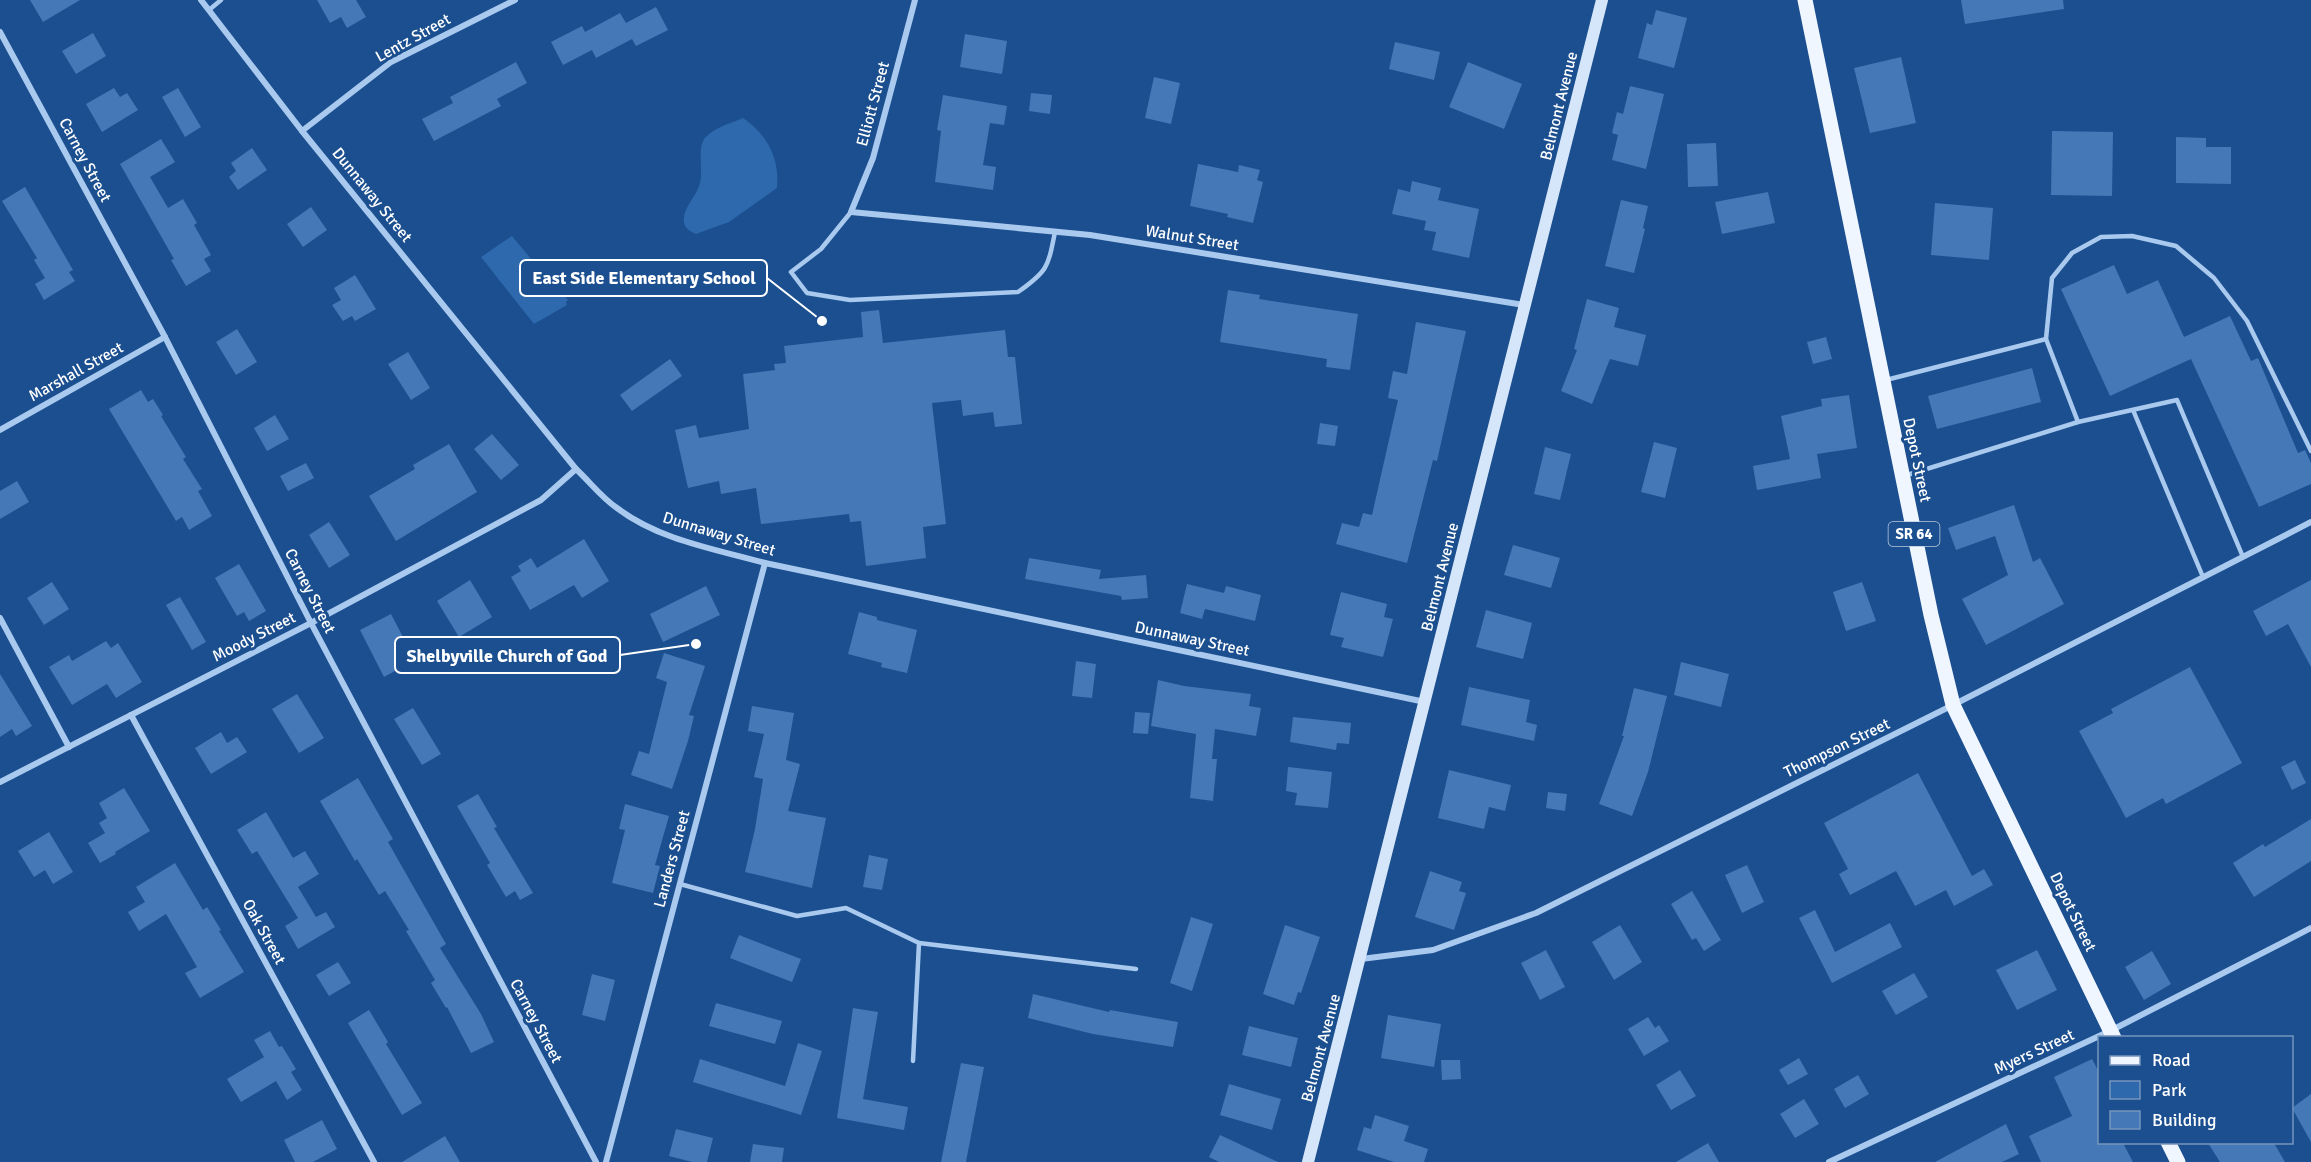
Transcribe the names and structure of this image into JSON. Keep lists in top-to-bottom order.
{
  "streets": {
    "main road": ["Belmont Avenue", "Depot Street", "SR 64"],
    "street": [
      "Lentz Street",
      "Elliott Street",
      "Carney Street",
      "Dunnaway Street",
      "Walnut Street",
      "Marshall Street",
      "Moody Street",
      "Thompson Street",
      "Landers Street",
      "Oak Street",
      "Myers Street"
    ]
  },
  "crossings": [
    ["Lentz Street", "Dunnaway Street"],
    ["Elliott Street", "Walnut Street"],
    ["Belmont Avenue", "Dunnaway Street"],
    ["Belmont Avenue", "Walnut Street"],
    ["Belmont Avenue", "Thompson Street"],
    ["Carney Street", "Marshall Street"],
    ["Carney Street", "Moody Street"],
    ["Dunnaway Street", "Moody Street"],
    ["Dunnaway Street", "Landers Street"],
    ["Depot Street", "Thompson Street"],
    ["Depot Street", "Myers Street"],
    ["Moody Street", "Oak Street"]
  ],
  "places": ["East Side Elementary School", "Shelbyville Church of God"],
  "legend": ["Road", "Park", "Building"]
}
